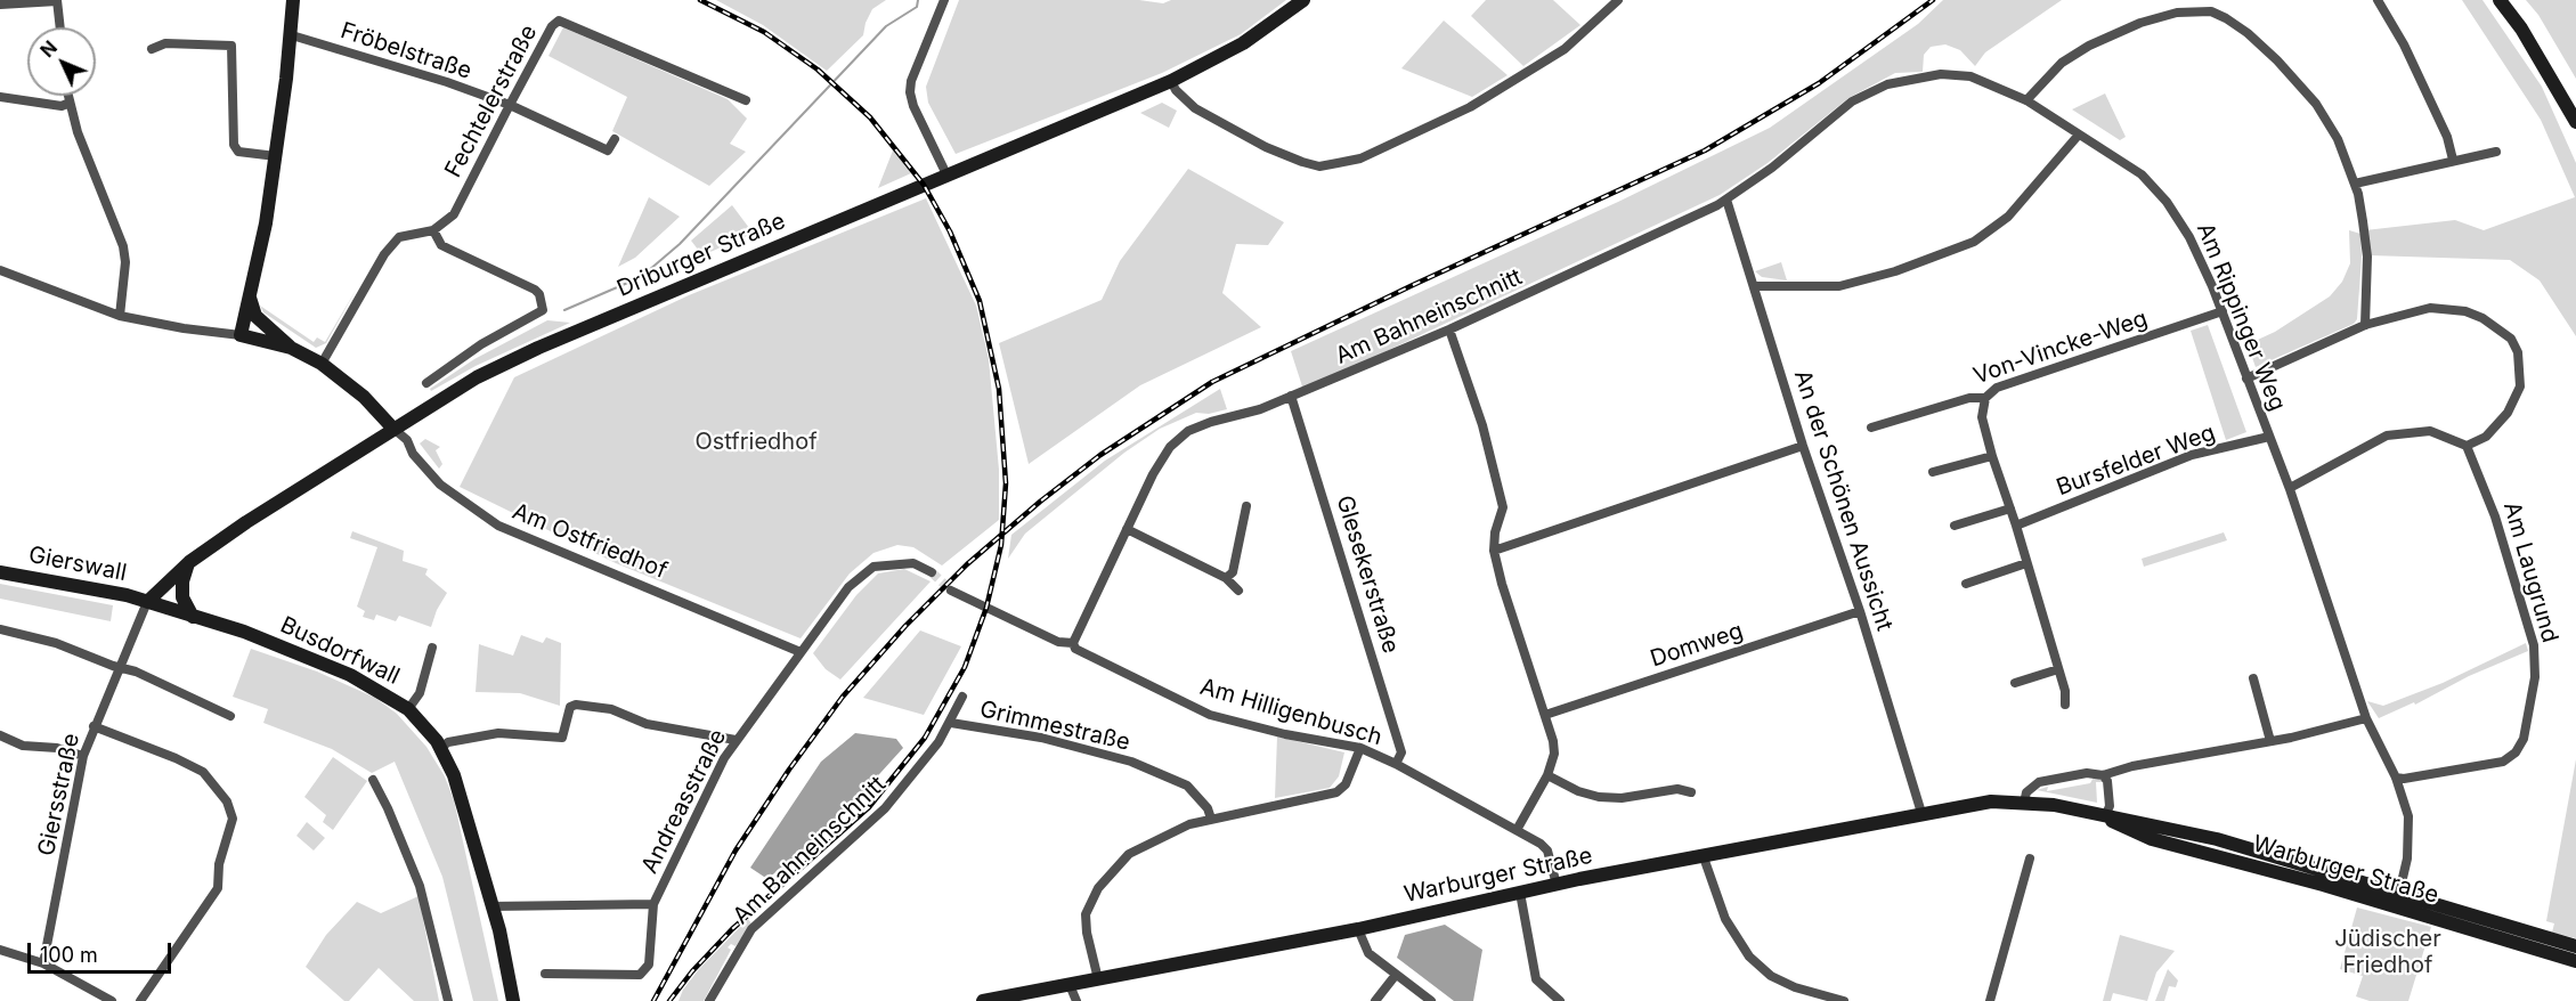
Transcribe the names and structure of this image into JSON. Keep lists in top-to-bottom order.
{
  "streets": {
    "main road": [
      "Driburger Straße",
      "Gierswall",
      "Busdorfwall",
      "Warburger Straße"
    ],
    "street": [
      "Fröbelstraße",
      "Fechtelerstraße",
      "Am Bahneinschnitt",
      "Am Rippinger Weg",
      "Von-Vincke-Weg",
      "Bursfelder Weg",
      "An der Schönen Aussicht",
      "Am Ostfriedhof",
      "Am Laugrund",
      "Glesekerstraße",
      "Domweg",
      "Am Hilligenbusch",
      "Grimmestraße",
      "Giersstraße",
      "Andreasstraße"
    ]
  },
  "crossings": [
    ["Fröbelstraße", "Fechtelerstraße"],
    ["Driburger Straße", "Am Ostfriedhof"],
    ["Driburger Straße", "Gierswall"],
    ["Driburger Straße", "Busdorfwall"],
    ["Driburger Straße", "Giersstraße"],
    ["Am Bahneinschnitt", "Am Rippinger Weg"],
    ["Am Bahneinschnitt", "An der Schönen Aussicht"],
    ["Am Bahneinschnitt", "Glesekerstraße"],
    ["Am Bahneinschnitt", "Am Hilligenbusch"],
    ["Am Bahneinschnitt", "Grimmestraße"],
    ["Am Rippinger Weg", "Von-Vincke-Weg"],
    ["Am Rippinger Weg", "Bursfelder Weg"],
    ["Am Rippinger Weg", "Am Laugrund"],
    ["Am Rippinger Weg", "Warburger Straße"],
    ["An der Schönen Aussicht", "Domweg"],
    ["An der Schönen Aussicht", "Warburger Straße"],
    ["Am Ostfriedhof", "Andreasstraße"],
    ["Gierswall", "Busdorfwall"],
    ["Gierswall", "Giersstraße"],
    ["Glesekerstraße", "Am Hilligenbusch"],
    ["Busdorfwall", "Giersstraße"],
    ["Busdorfwall", "Andreasstraße"],
    ["Am Hilligenbusch", "Warburger Straße"]
  ],
  "parks": ["Ostfriedhof", "Jüdischer Friedhof"],
  "scale_bar": "100 m",
  "north": "top left"
}
